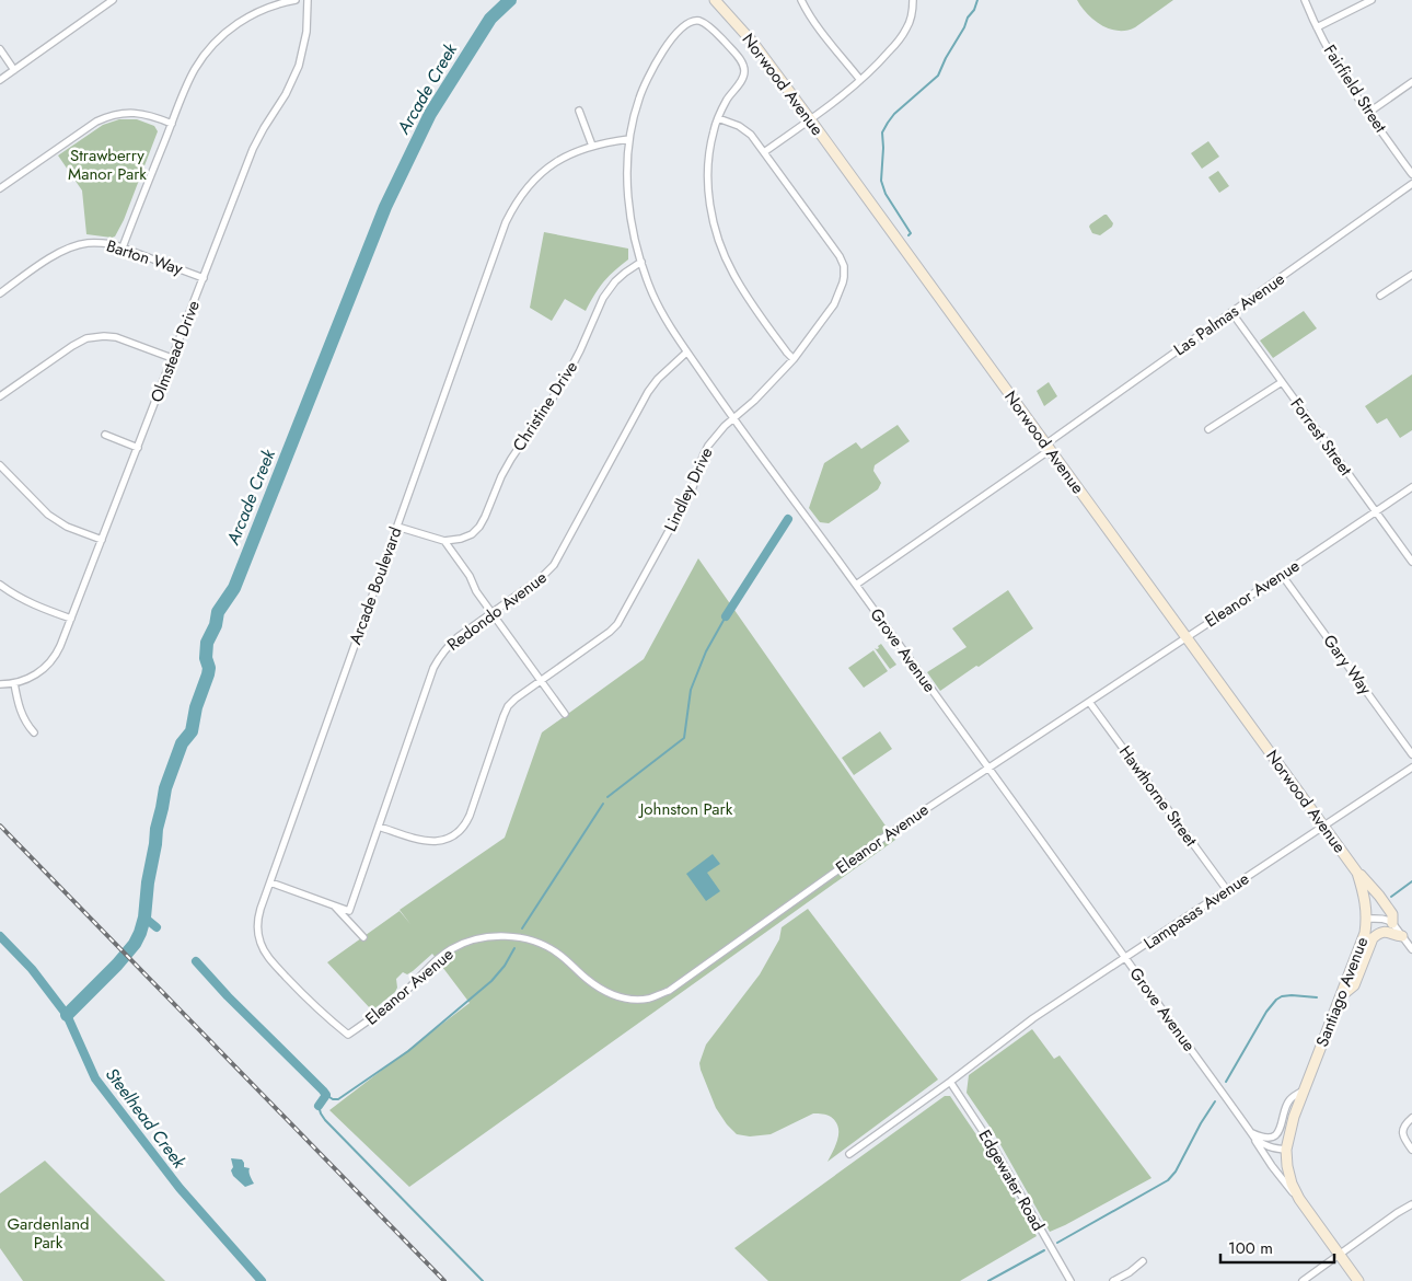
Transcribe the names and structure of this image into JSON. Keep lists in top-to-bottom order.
{
  "streets": {
    "main road": ["Norwood Avenue", "Grove Avenue", "Santiago Avenue"],
    "street": [
      "Fairfield Street",
      "Barton Way",
      "Las Palmas Avenue",
      "Olmstead Drive",
      "Christine Drive",
      "Forrest Street",
      "Lindley Drive",
      "Arcade Boulevard",
      "Eleanor Avenue",
      "Redondo Avenue",
      "Gary Way",
      "Hawthorne Street",
      "Lampasas Avenue",
      "Edgewater Road"
    ]
  },
  "crossings": [
    ["Norwood Avenue", "Las Palmas Avenue"],
    ["Norwood Avenue", "Eleanor Avenue"],
    ["Norwood Avenue", "Lampasas Avenue"],
    ["Norwood Avenue", "Santiago Avenue"],
    ["Barton Way", "Olmstead Drive"],
    ["Las Palmas Avenue", "Forrest Street"],
    ["Las Palmas Avenue", "Grove Avenue"],
    ["Christine Drive", "Grove Avenue"],
    ["Forrest Street", "Eleanor Avenue"],
    ["Lindley Drive", "Redondo Avenue"],
    ["Lindley Drive", "Grove Avenue"],
    ["Arcade Boulevard", "Eleanor Avenue"],
    ["Arcade Boulevard", "Grove Avenue"],
    ["Eleanor Avenue", "Grove Avenue"],
    ["Eleanor Avenue", "Gary Way"],
    ["Eleanor Avenue", "Hawthorne Street"],
    ["Redondo Avenue", "Grove Avenue"],
    ["Grove Avenue", "Lampasas Avenue"],
    ["Grove Avenue", "Santiago Avenue"],
    ["Hawthorne Street", "Lampasas Avenue"],
    ["Lampasas Avenue", "Edgewater Road"]
  ],
  "water": ["Arcade Creek", "Steelhead Creek"],
  "parks": ["Strawberry Manor Park", "Johnston Park", "Gardenland Park"],
  "scale_bar": "100 m"
}
